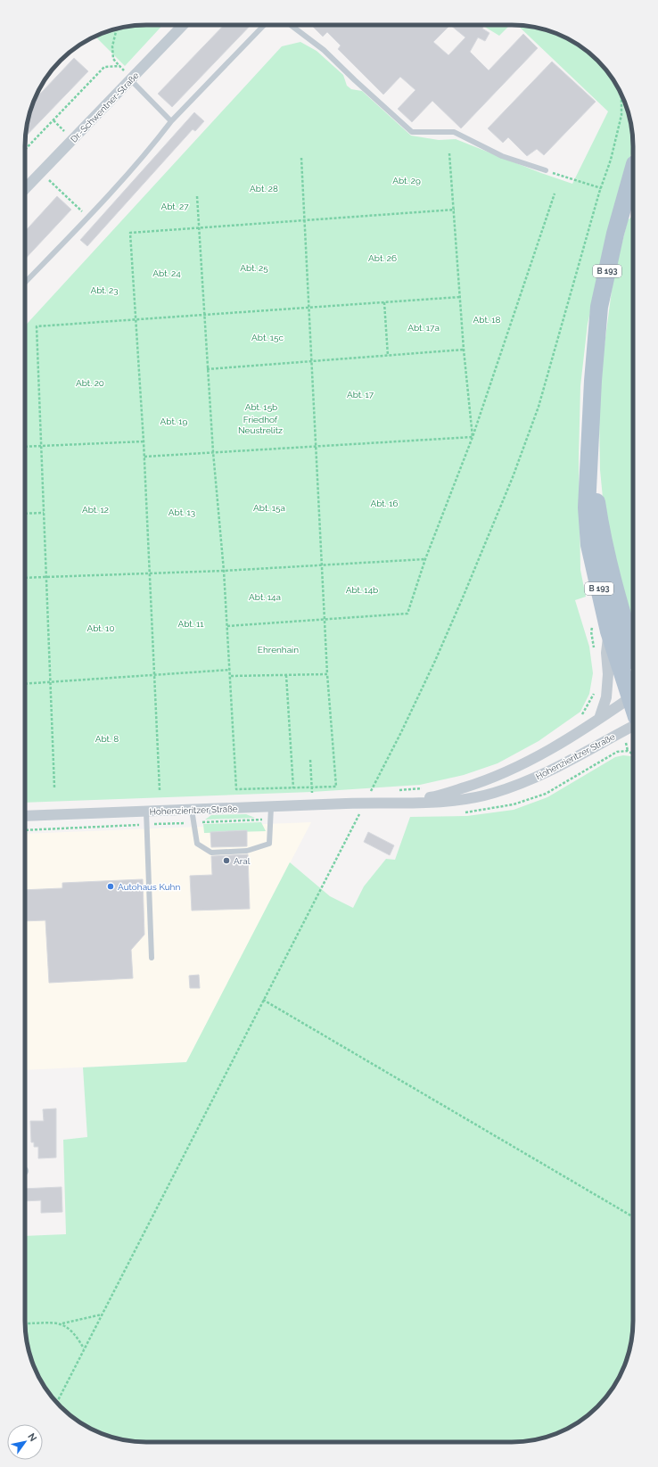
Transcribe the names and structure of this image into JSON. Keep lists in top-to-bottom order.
{
  "streets": {
    "main road": ["B 193"],
    "street": ["Dr.-Schwentner-Straße", "Hohenzieritzer Straße"]
  },
  "crossings": [
    ["B 193", "Hohenzieritzer Straße"]
  ],
  "parks": [
    "Abt. 29",
    "Abt. 28",
    "Abt. 27",
    "Abt. 26",
    "Abt. 25",
    "Abt. 24",
    "Abt. 23",
    "Abt. 18",
    "Abt. 17a",
    "Abt. 15c",
    "Abt. 20",
    "Abt. 17",
    "Abt. 15b",
    "Friedhof Neustrelitz",
    "Abt. 19",
    "Abt. 16",
    "Abt. 15a",
    "Abt. 12",
    "Abt. 13",
    "Abt. 14b",
    "Abt. 14a",
    "Abt. 11",
    "Abt. 10",
    "Ehrenhain",
    "Abt. 8"
  ],
  "places": ["Aral", "Autohaus Kuhn"],
  "north": "top right"
}
